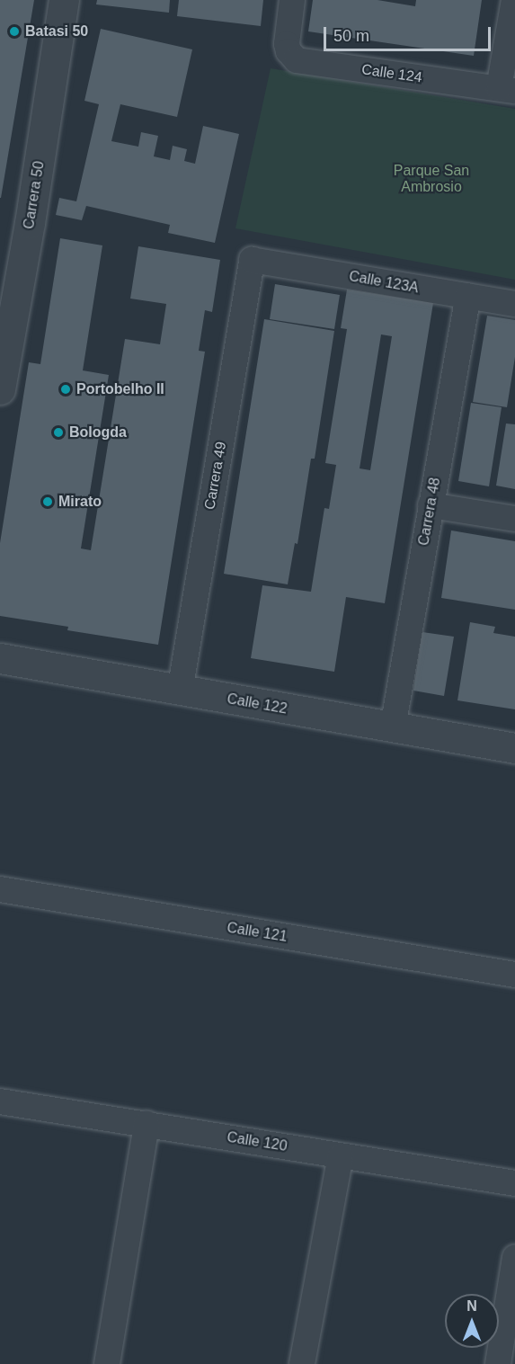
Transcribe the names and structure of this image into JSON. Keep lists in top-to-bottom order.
{
  "streets": {
    "street": [
      "Calle 124",
      "Carrera 50",
      "Calle 123A",
      "Carrera 49",
      "Carrera 48",
      "Calle 122",
      "Calle 121",
      "Calle 120"
    ]
  },
  "crossings": [
    ["Calle 123A", "Carrera 49"],
    ["Calle 123A", "Carrera 48"],
    ["Carrera 49", "Calle 122"],
    ["Carrera 48", "Calle 122"]
  ],
  "parks": ["Parque San Ambrosio"],
  "places": [
    "Batasi 50",
    "Portobelho II",
    "Bologda",
    "Mirato"
  ],
  "scale_bar": "50 m",
  "north": "top"
}
